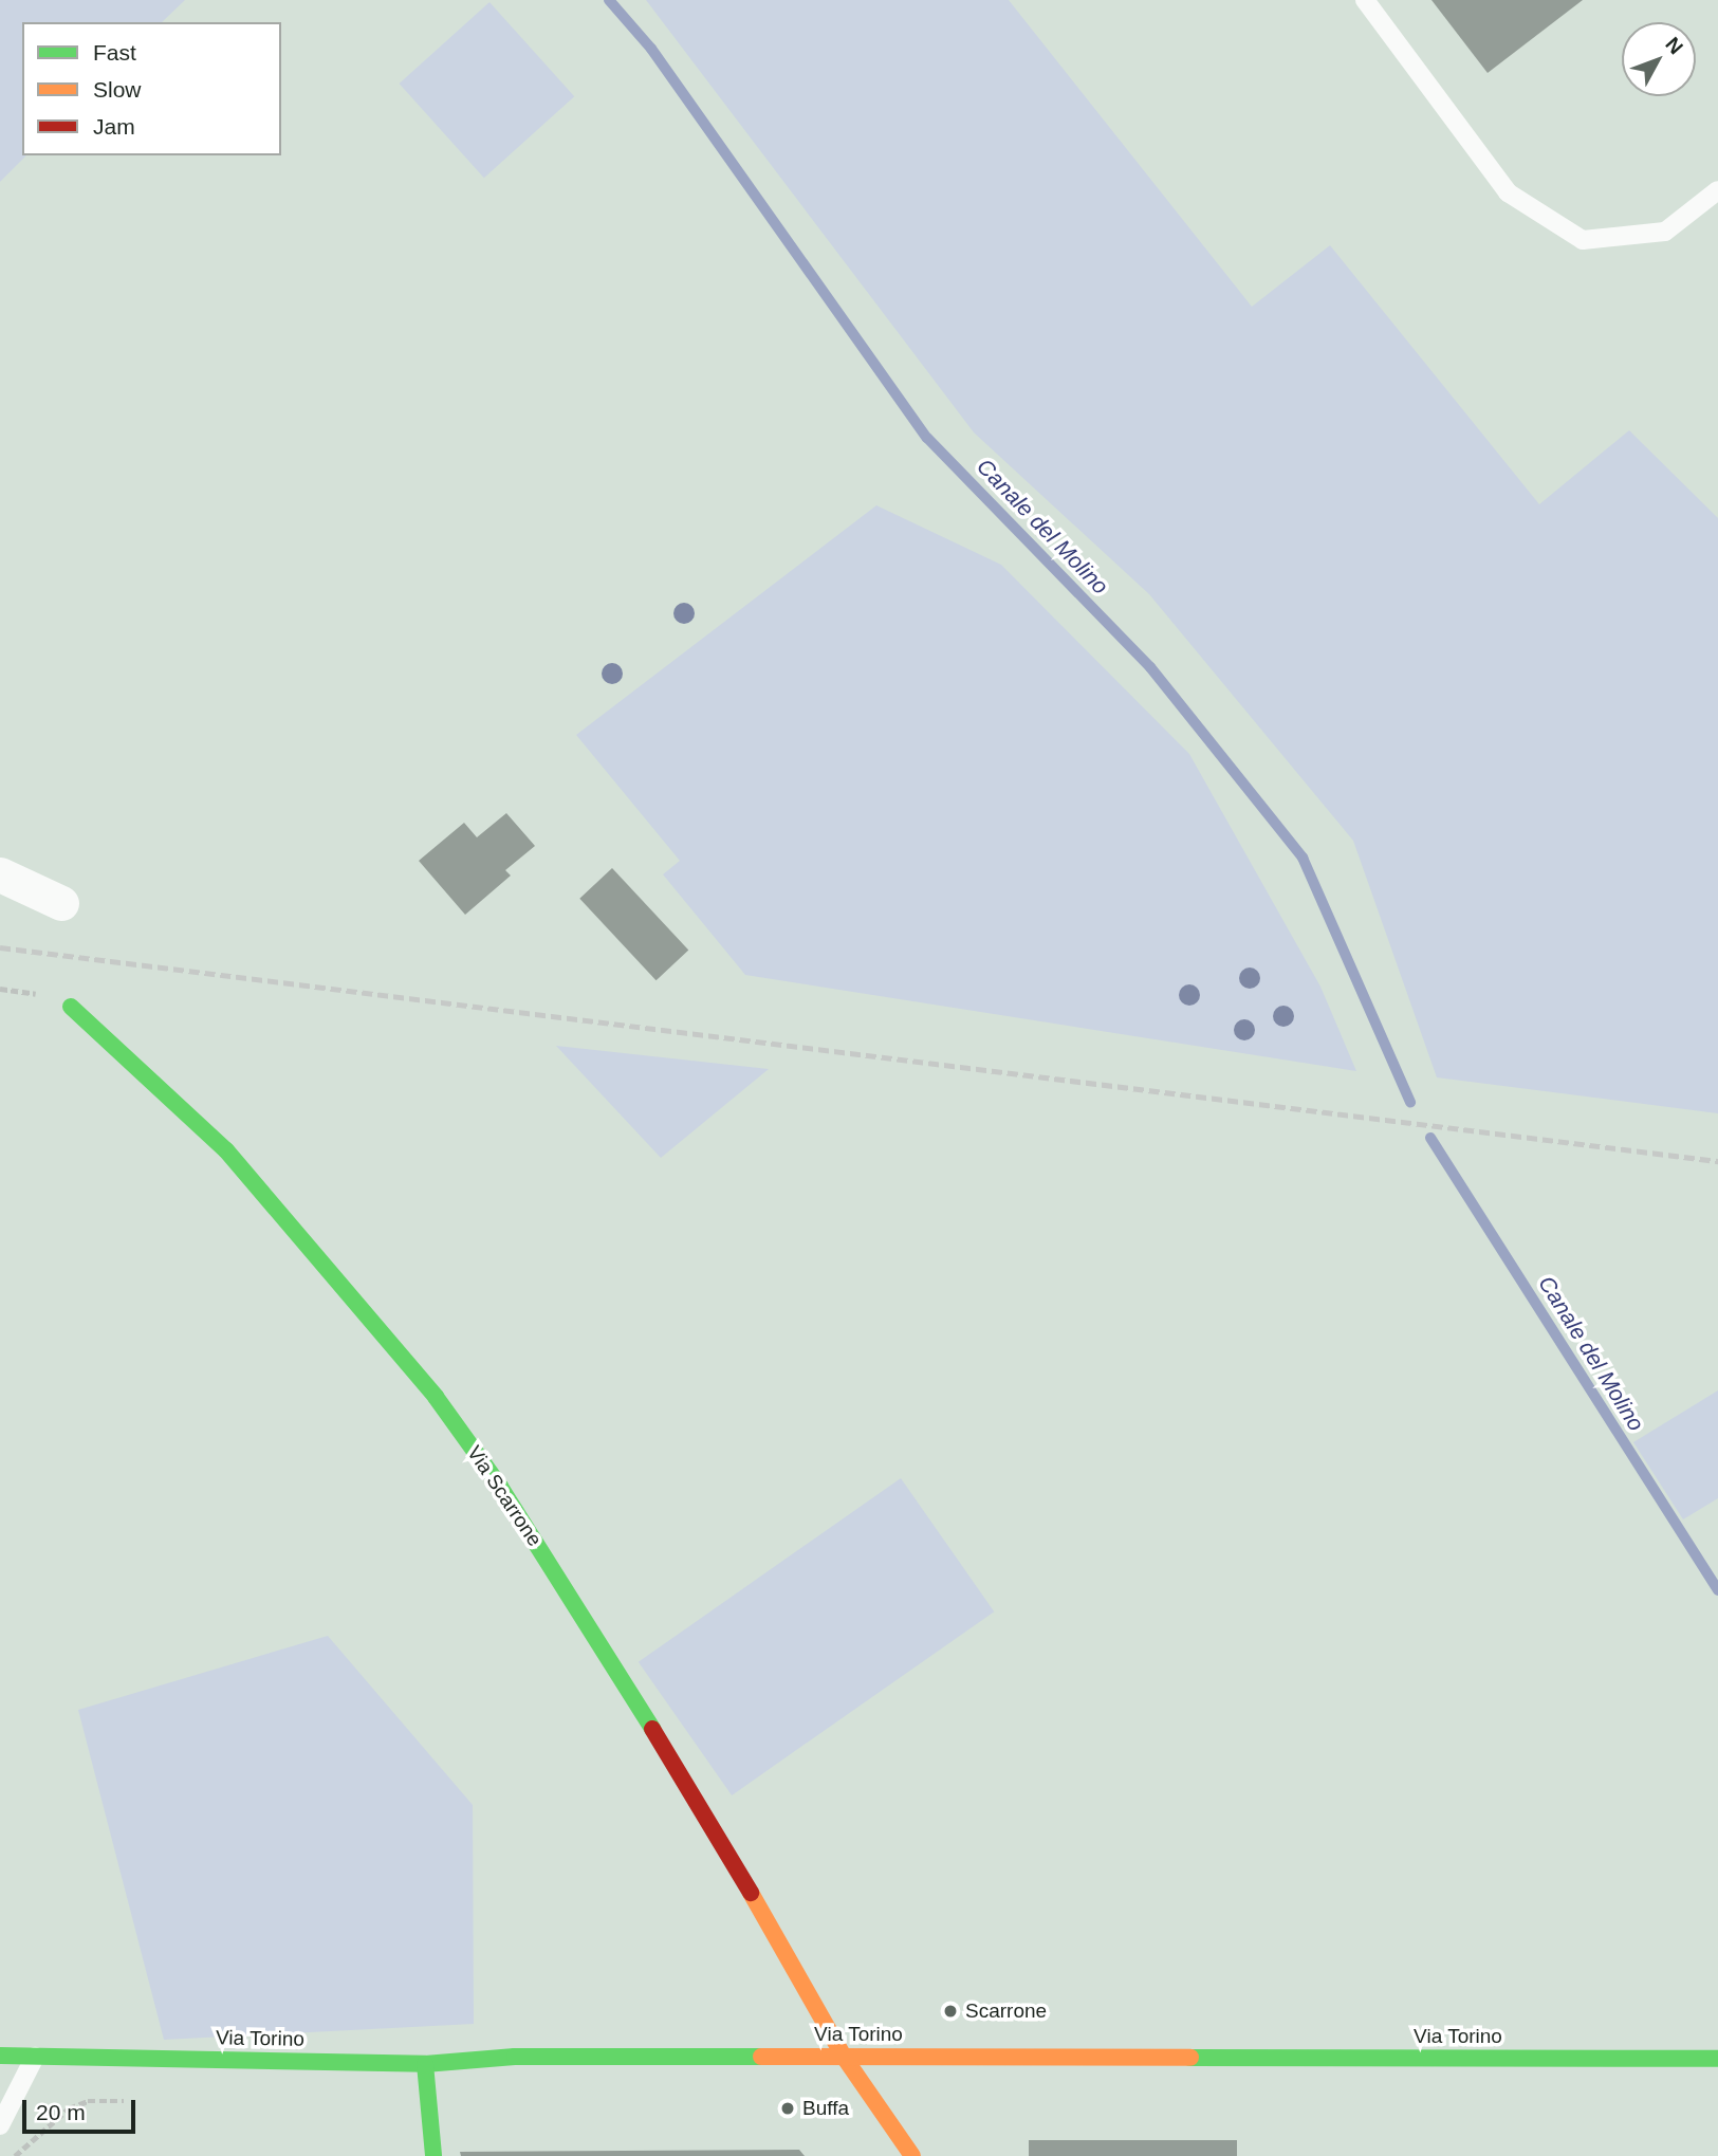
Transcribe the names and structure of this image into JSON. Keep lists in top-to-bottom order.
{
  "streets": {
    "main road": ["Via Scarrone", "Via Torino"]
  },
  "crossings": [
    ["Via Scarrone", "Via Torino"]
  ],
  "water": ["Canale del Molino"],
  "places": ["Scarrone", "Buffa"],
  "legend": ["Fast", "Slow", "Jam"],
  "scale_bar": "20 m",
  "north": "top right"
}
